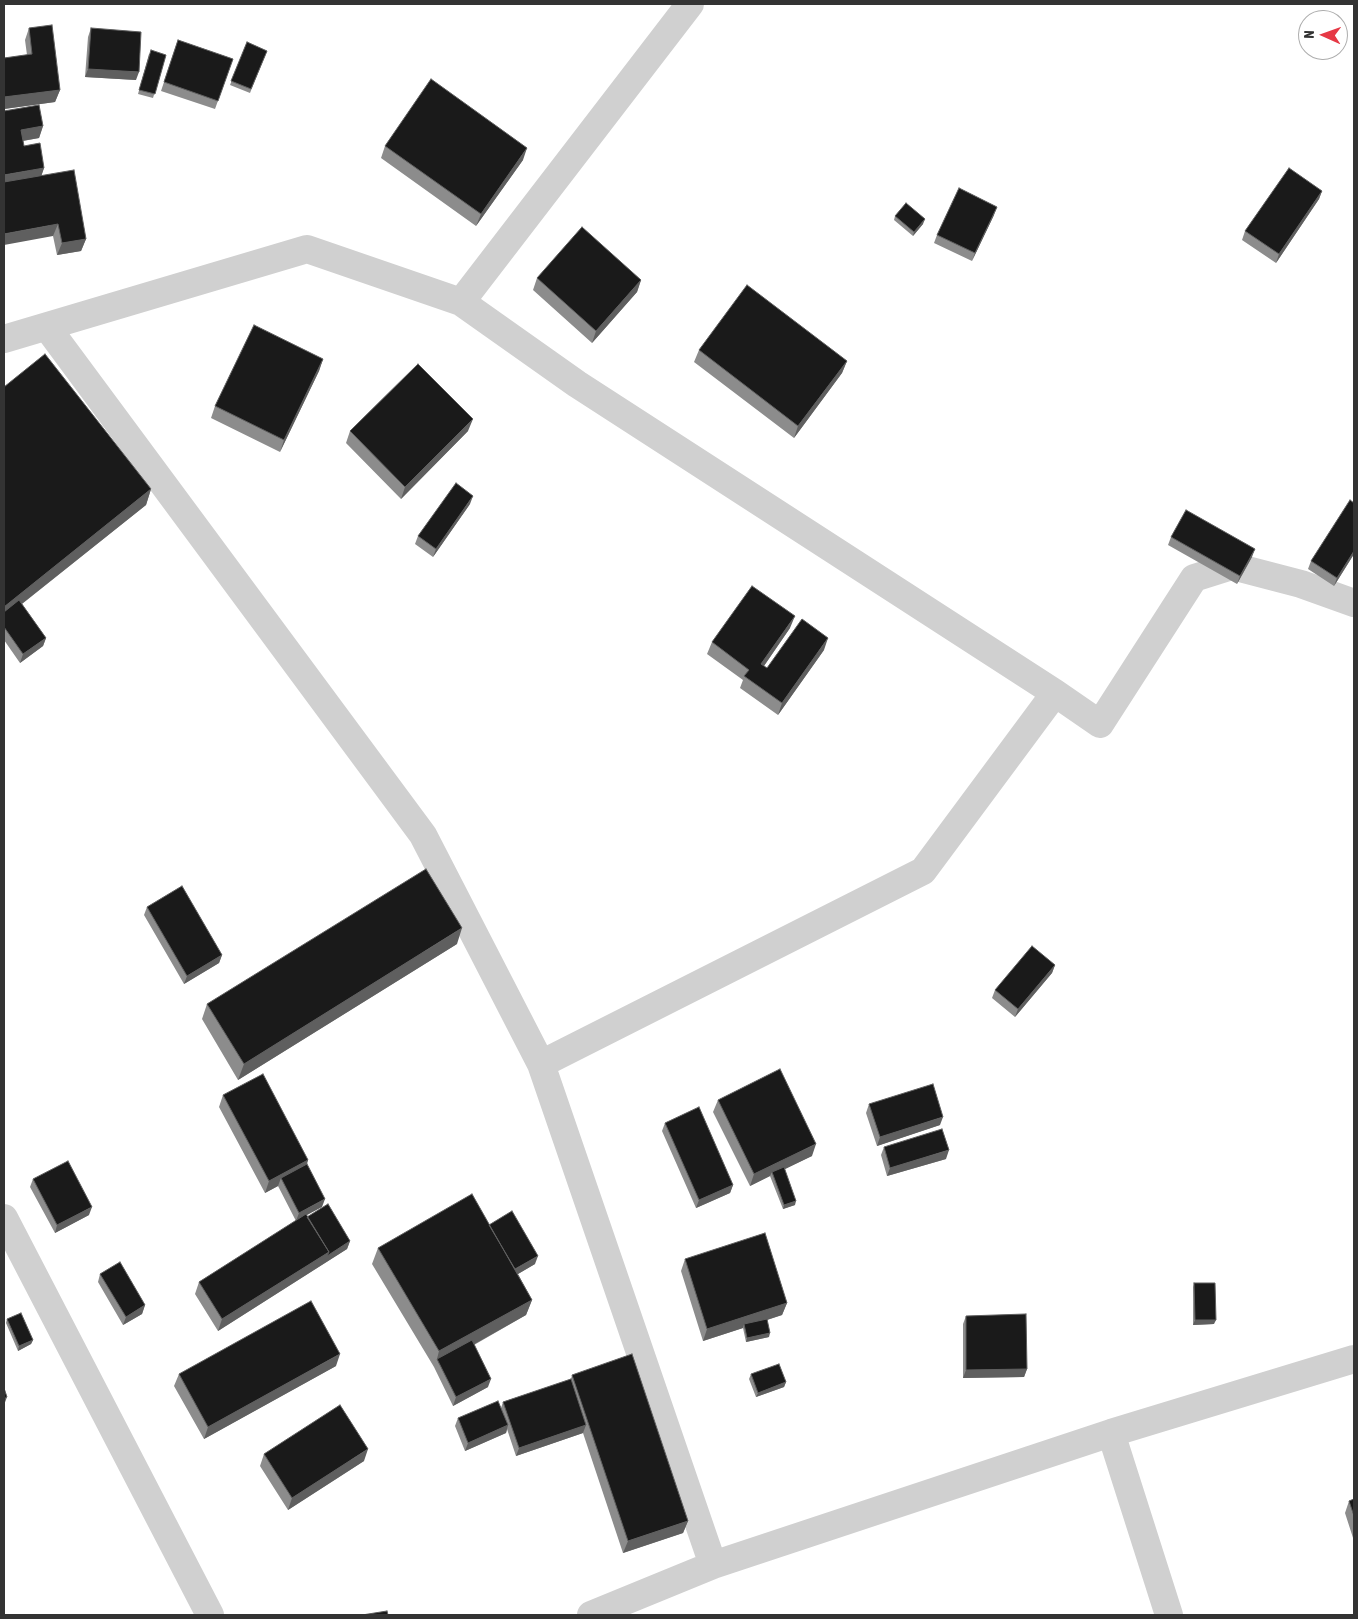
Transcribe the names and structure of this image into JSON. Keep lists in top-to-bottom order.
{
  "north": "left"
}
